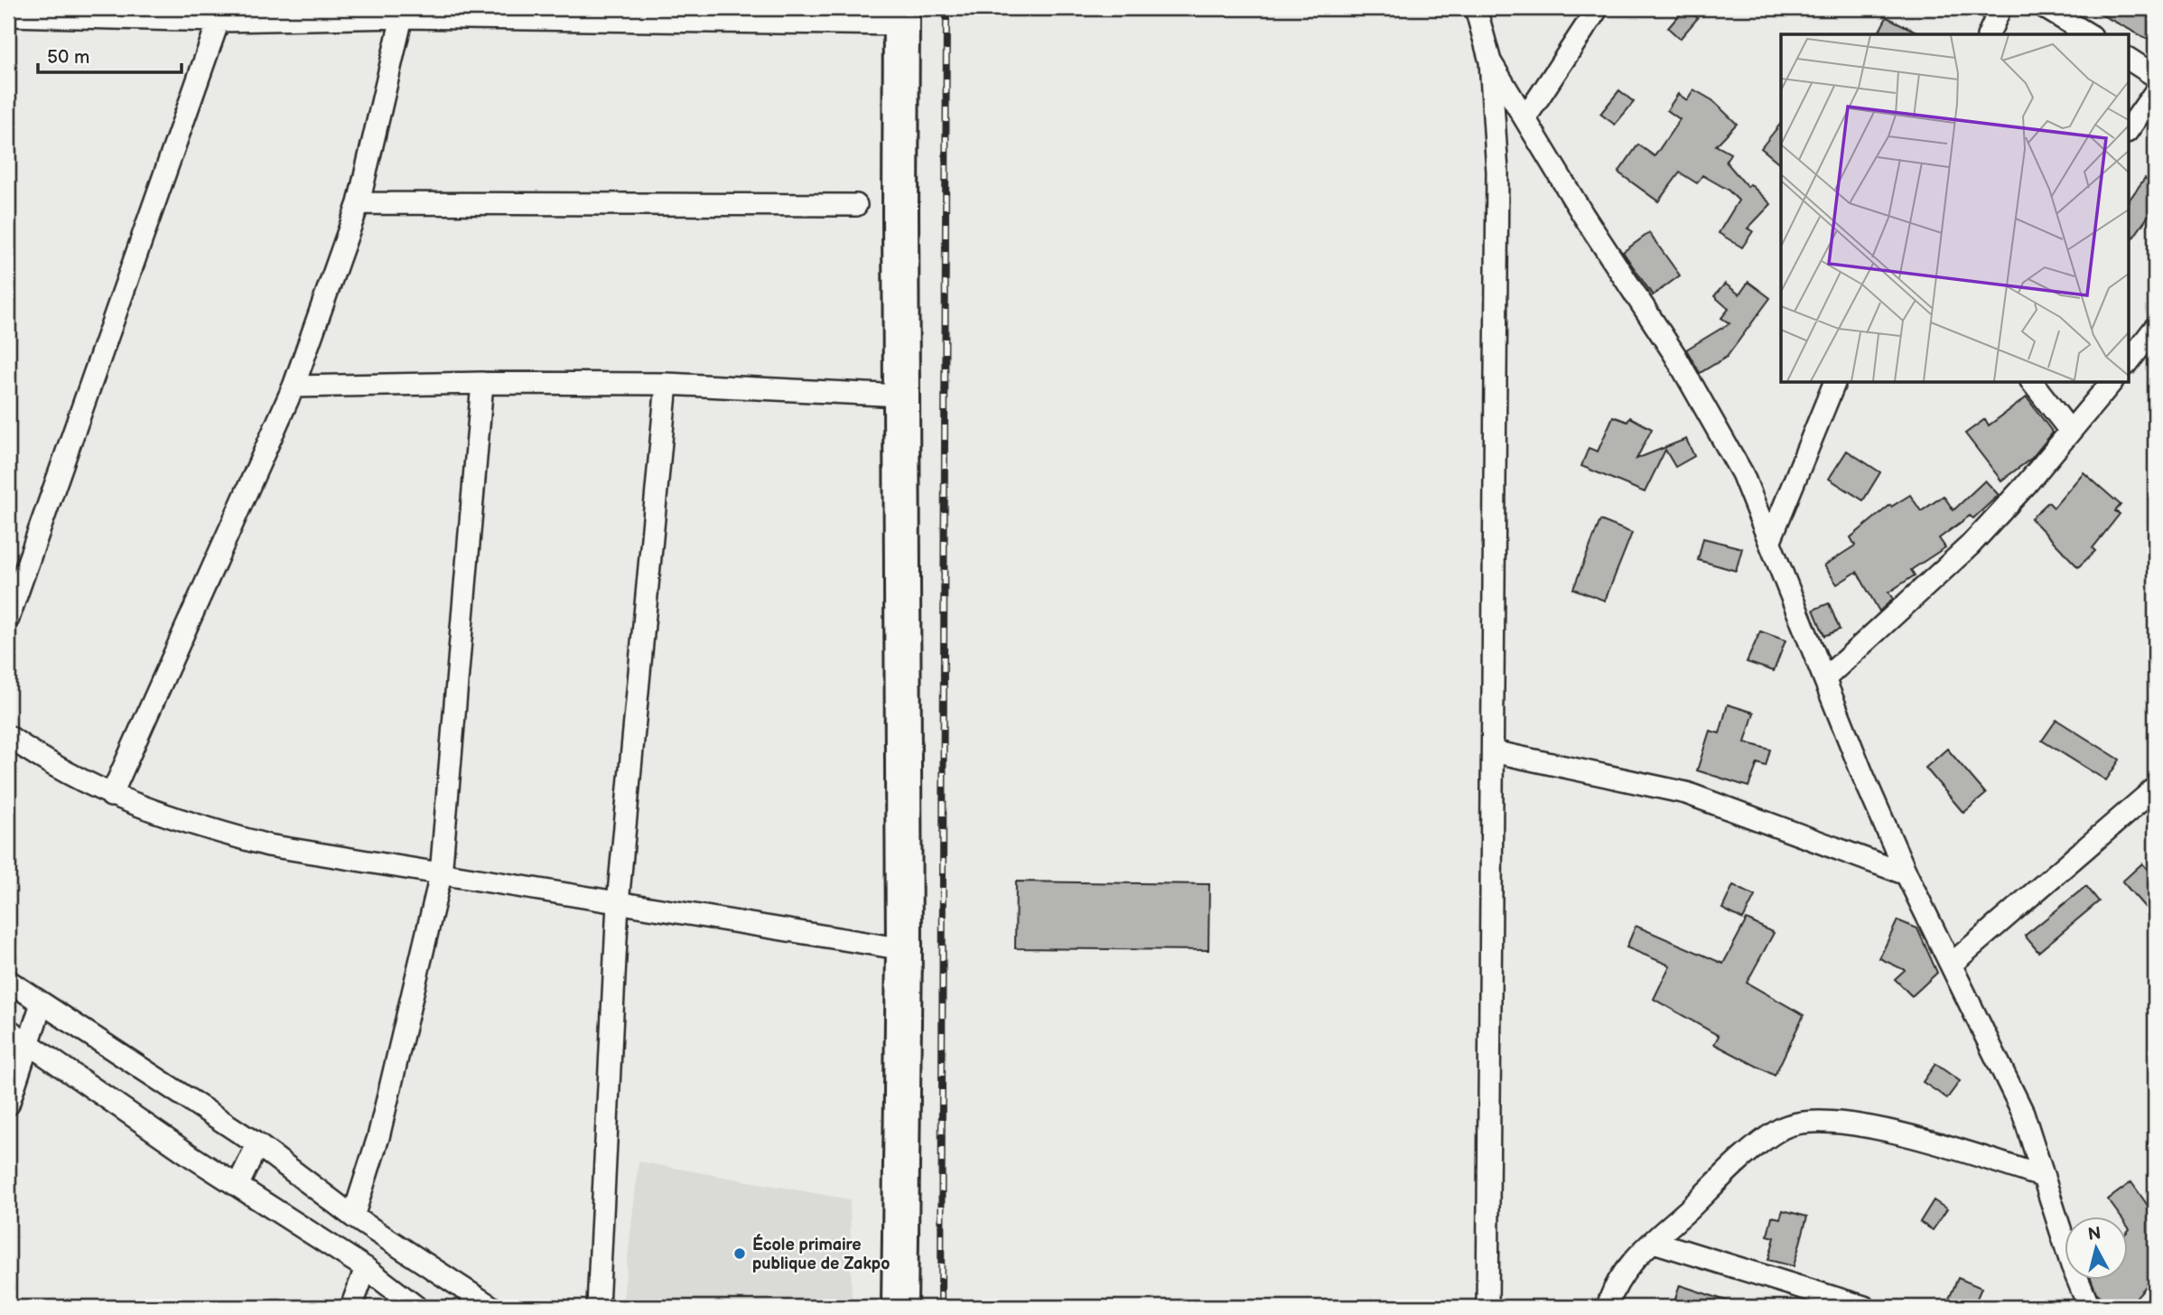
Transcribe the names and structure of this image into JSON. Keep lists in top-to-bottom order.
{
  "places": ["École primaire publique de Zakpo"],
  "scale_bar": "50 m",
  "north": "top"
}
